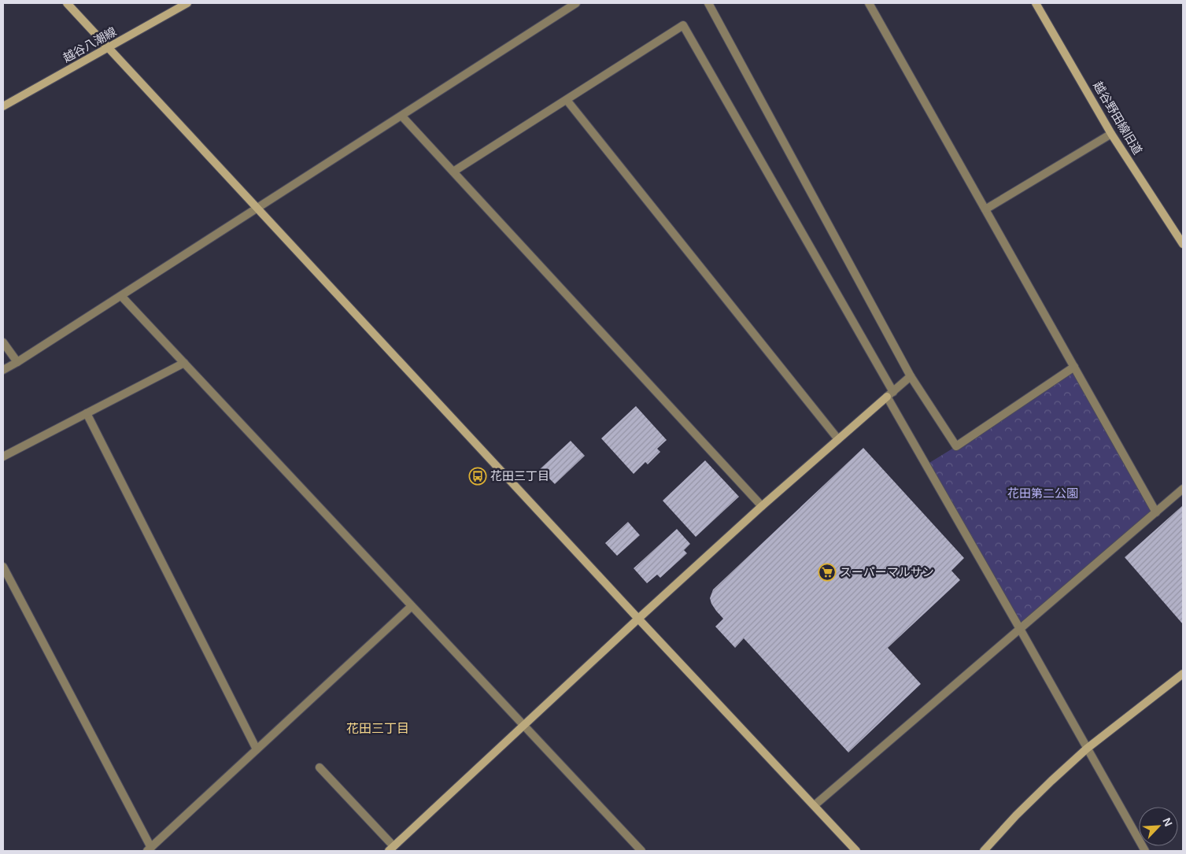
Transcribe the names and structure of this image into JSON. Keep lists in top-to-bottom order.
{
  "streets": {
    "street": ["越谷八潮線", "越谷野田線旧道"]
  },
  "districts": ["花田三丁目"],
  "parks": ["花田第二公園"],
  "places": {
    "bus stop": ["花田三丁目"],
    "supermarket": ["スーパーマルサン"]
  },
  "north": "top right"
}
